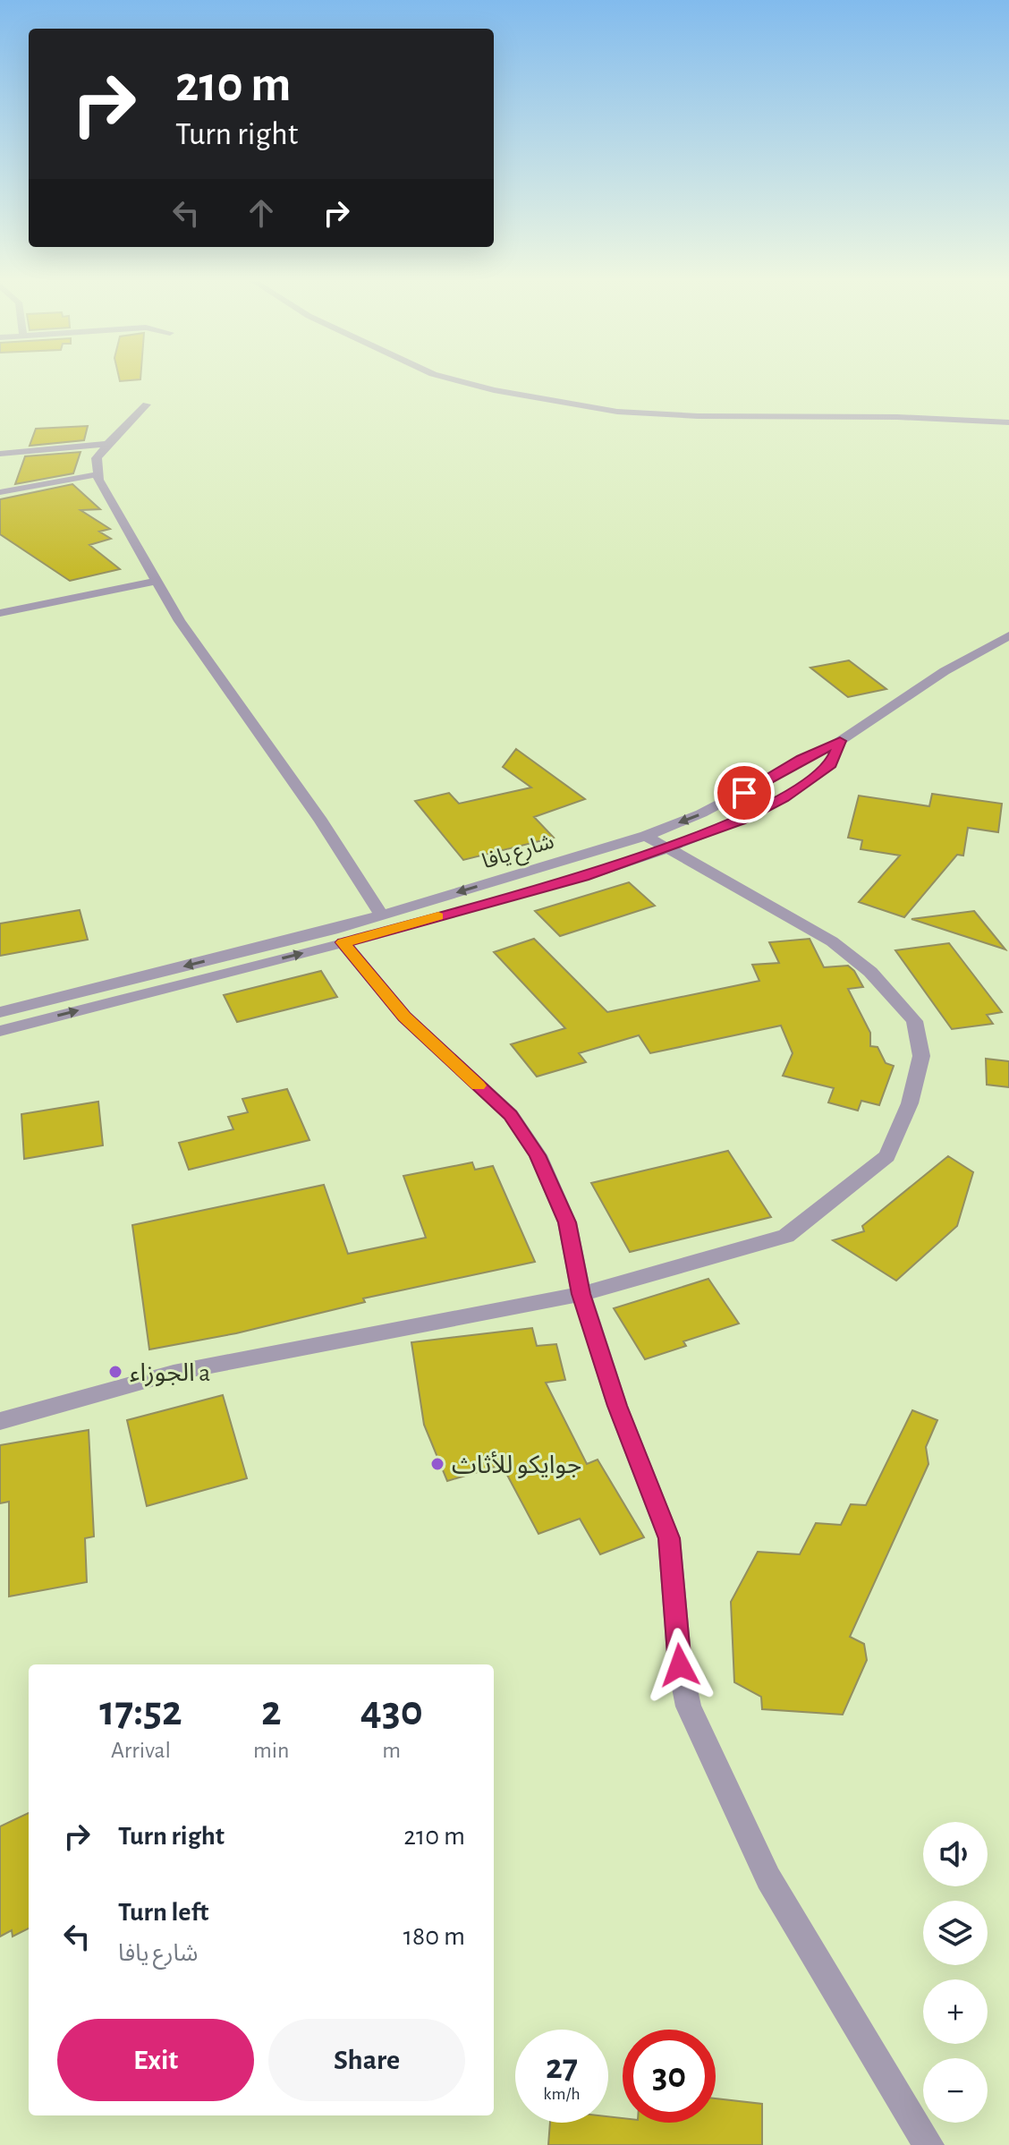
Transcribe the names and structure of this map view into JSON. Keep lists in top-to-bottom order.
{
  "streets": {
    "street": ["شارع يافا"]
  },
  "places": ["الجوزاء a", "جوايكو للأثاث"],
  "page": {
    "turn": ["210 m", "Turn right"],
    "eta": [
      "17:52",
      "Arrival",
      "2",
      "min",
      "430",
      "m"
    ],
    "list": [
      {
        "name": "Turn right",
        "value": "210 m"
      },
      {
        "name": "Turn left",
        "note": "شارع يافا",
        "value": "180 m"
      }
    ],
    "map_buttons": ["+", "−"],
    "buttons": ["Exit", "Share"],
    "speed": "27 km/h",
    "limit": "30"
  }
}
